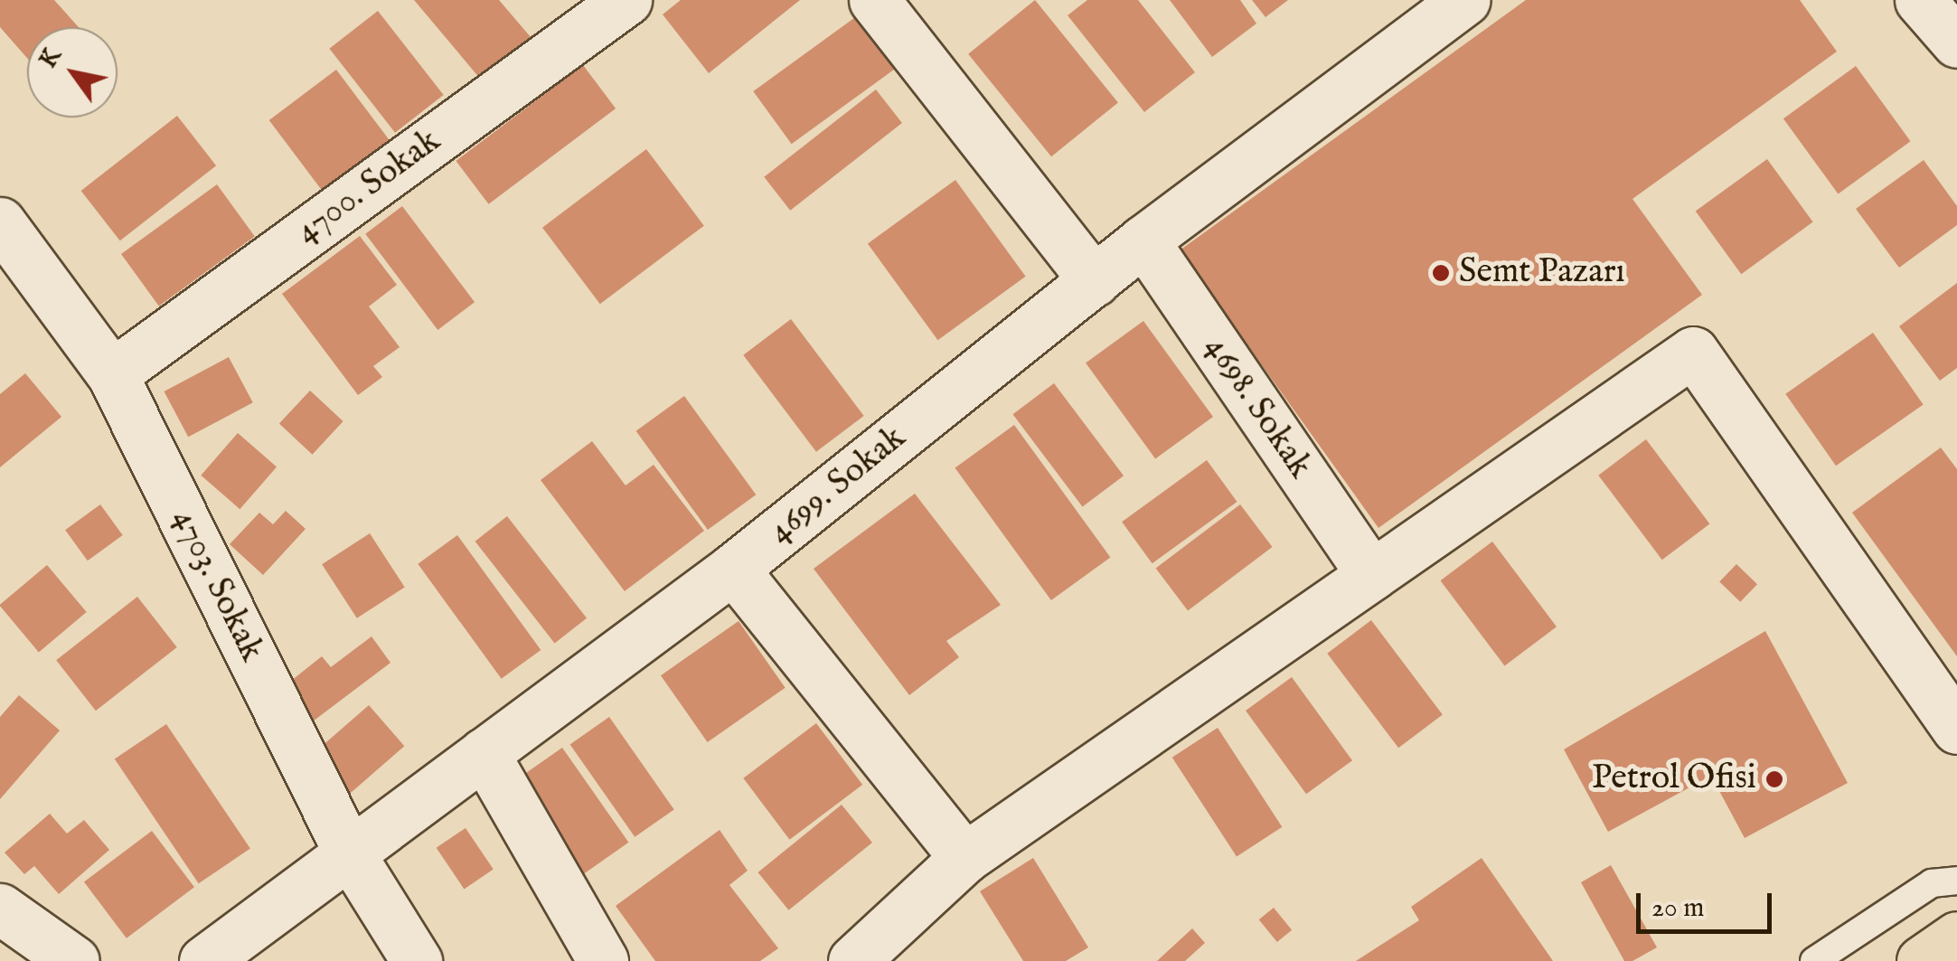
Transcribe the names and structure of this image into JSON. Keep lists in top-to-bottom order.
{
  "streets": {
    "street": [
      "4700. Sokak",
      "4698. Sokak",
      "4699. Sokak",
      "4703. Sokak"
    ]
  },
  "crossings": [
    ["4700. Sokak", "4703. Sokak"],
    ["4698. Sokak", "4699. Sokak"],
    ["4699. Sokak", "4703. Sokak"]
  ],
  "places": ["Semt Pazarı", "Petrol Ofisi"],
  "scale_bar": "20 m",
  "north": "top left"
}
